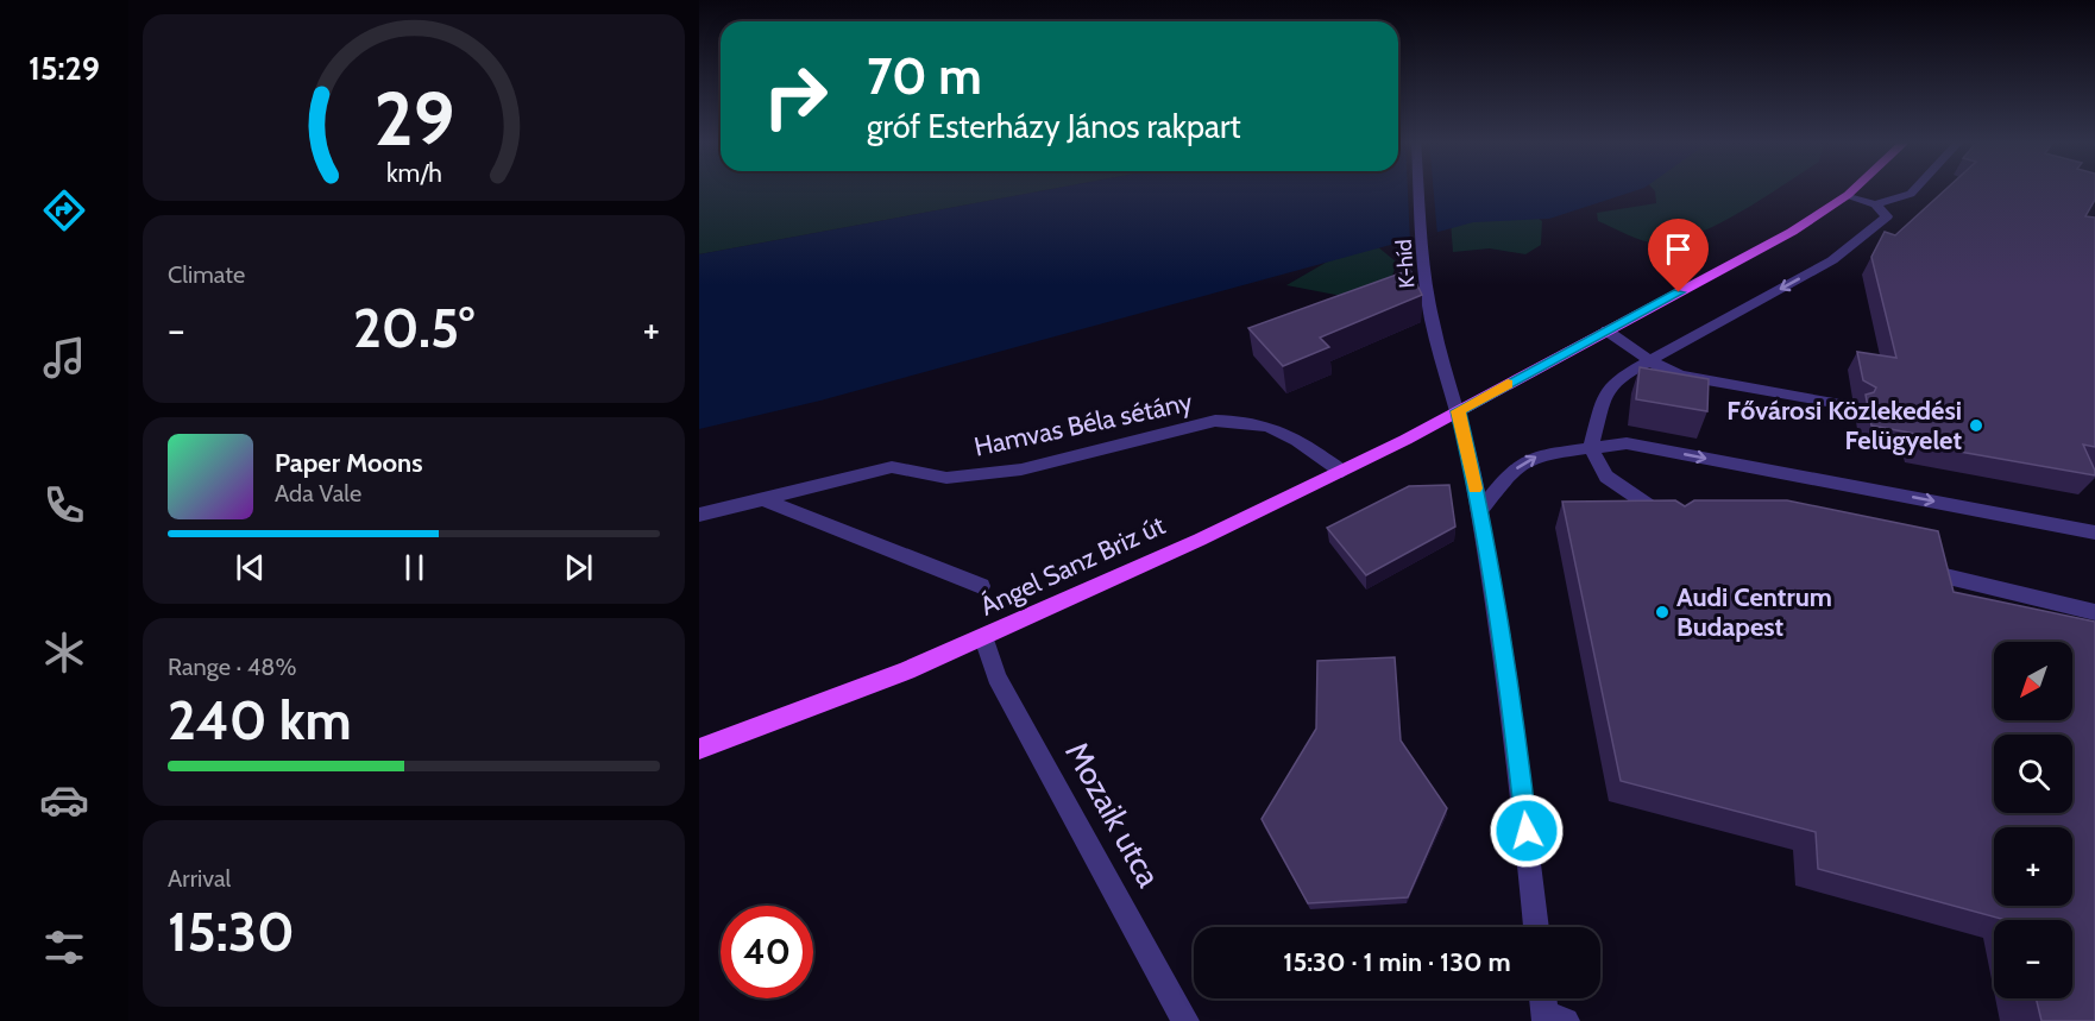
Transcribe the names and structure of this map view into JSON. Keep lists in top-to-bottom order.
{
  "streets": {
    "main road": ["Ángel Sanz Briz út"],
    "street": ["K-híd", "Hamvas Béla sétány", "Mozaik utca"]
  },
  "crossings": [
    ["K-híd", "Ángel Sanz Briz út"],
    ["Hamvas Béla sétány", "Ángel Sanz Briz út"],
    ["Ángel Sanz Briz út", "Mozaik utca"]
  ],
  "places": ["Fővárosi Közlekedési Felügyelet", "Audi Centrum Budapest"],
  "north": "bottom left",
  "page": {
    "tabs": "15:29",
    "turn": ["70 m", "gróf Esterházy János rakpart"],
    "tile": [
      "Climate",
      ["Range · 48%", "240 km"],
      ["Arrival", "15:30"]
    ],
    "heat": ["−", "20.5°", "+"],
    "song": ["Paper Moons", "Ada Vale"],
    "map_buttons": ["+", "−"],
    "limit": "40",
    "trip": "15:30 · 1 min · 130 m",
    "gauge": ["29", "km/h"]
  }
}
